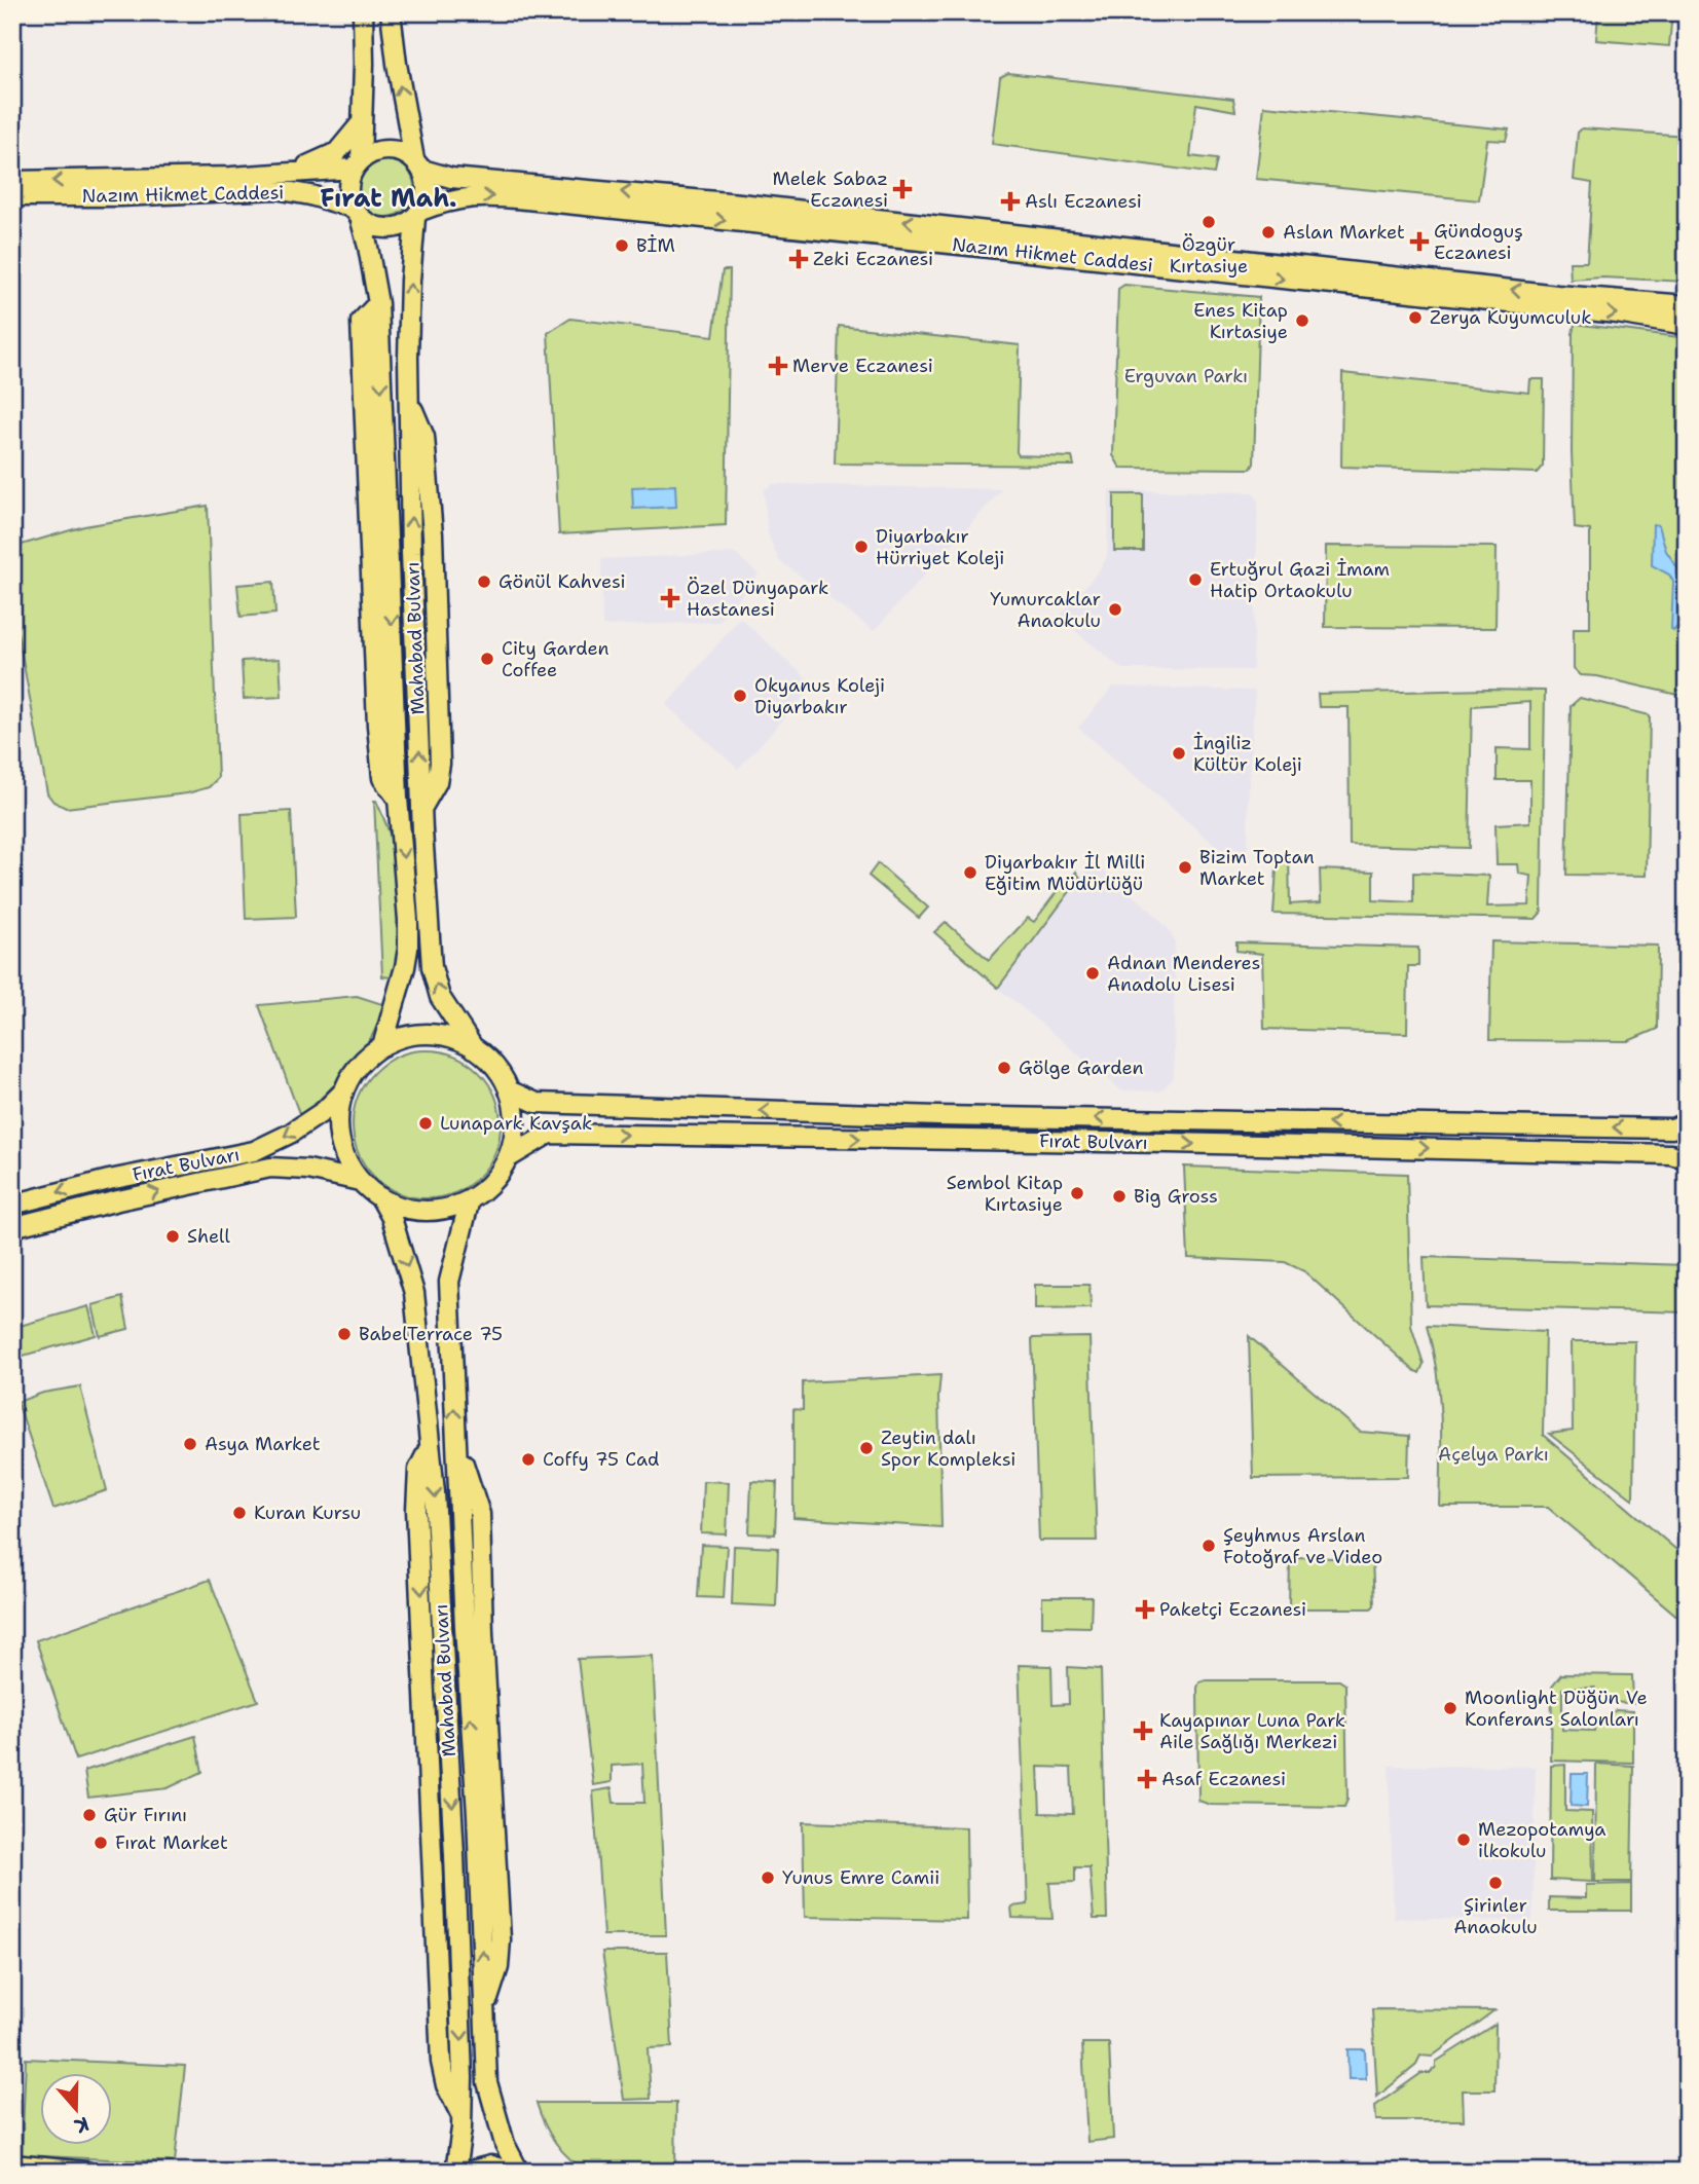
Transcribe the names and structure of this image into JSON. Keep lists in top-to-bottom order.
{
  "streets": {
    "main road": ["Nazım Hikmet Caddesi", "Mahabad Bulvarı", "Fırat Bulvarı"]
  },
  "crossings": [
    ["Nazım Hikmet Caddesi", "Mahabad Bulvarı"],
    ["Mahabad Bulvarı", "Fırat Bulvarı"]
  ],
  "districts": ["Fırat Mah."],
  "parks": ["Erguvan Parkı", "Açelya Parkı"],
  "places": {
    "health": [
      "Melek Sabaz Eczanesi",
      "Aslı Eczanesi",
      "Gündoguş Eczanesi",
      "Zeki Eczanesi",
      "Merve Eczanesi",
      "Özel Dünyapark Hastanesi",
      "Paketçi Eczanesi",
      "Kayapınar Luna Park Aile Sağlığı Merkezi",
      "Asaf Eczanesi"
    ],
    "other": [
      "Özgür Kırtasiye",
      "Aslan Market",
      "BİM",
      "Zerya Kuyumculuk",
      "Enes Kitap Kırtasiye",
      "Diyarbakır Hürriyet Koleji",
      "Ertuğrul Gazi İmam Hatip Ortaokulu",
      "Gönül Kahvesi",
      "Yumurcaklar Anaokulu",
      "City Garden Coffee",
      "Okyanus Koleji Diyarbakır",
      "İngiliz Kültür Koleji",
      "Bizim Toptan Market",
      "Diyarbakır İl Milli Eğitim Müdürlüğü",
      "Adnan Menderes Anadolu Lisesi",
      "Gölge Garden",
      "Lunapark Kavşak",
      "Sembol Kitap Kırtasiye",
      "Big Gross",
      "Shell",
      "BabelTerrace 75",
      "Asya Market",
      "Zeytin dalı Spor Kompleksi",
      "Coffy 75 Cad",
      "Kuran Kursu",
      "Şeyhmus Arslan Fotoğraf ve Video",
      "Moonlight Düğün Ve Konferans Salonları",
      "Gür Fırını",
      "Mezopotamya ilkokulu",
      "Fırat Market",
      "Yunus Emre Camii",
      "Şirinler Anaokulu"
    ]
  },
  "north": "bottom"
}
